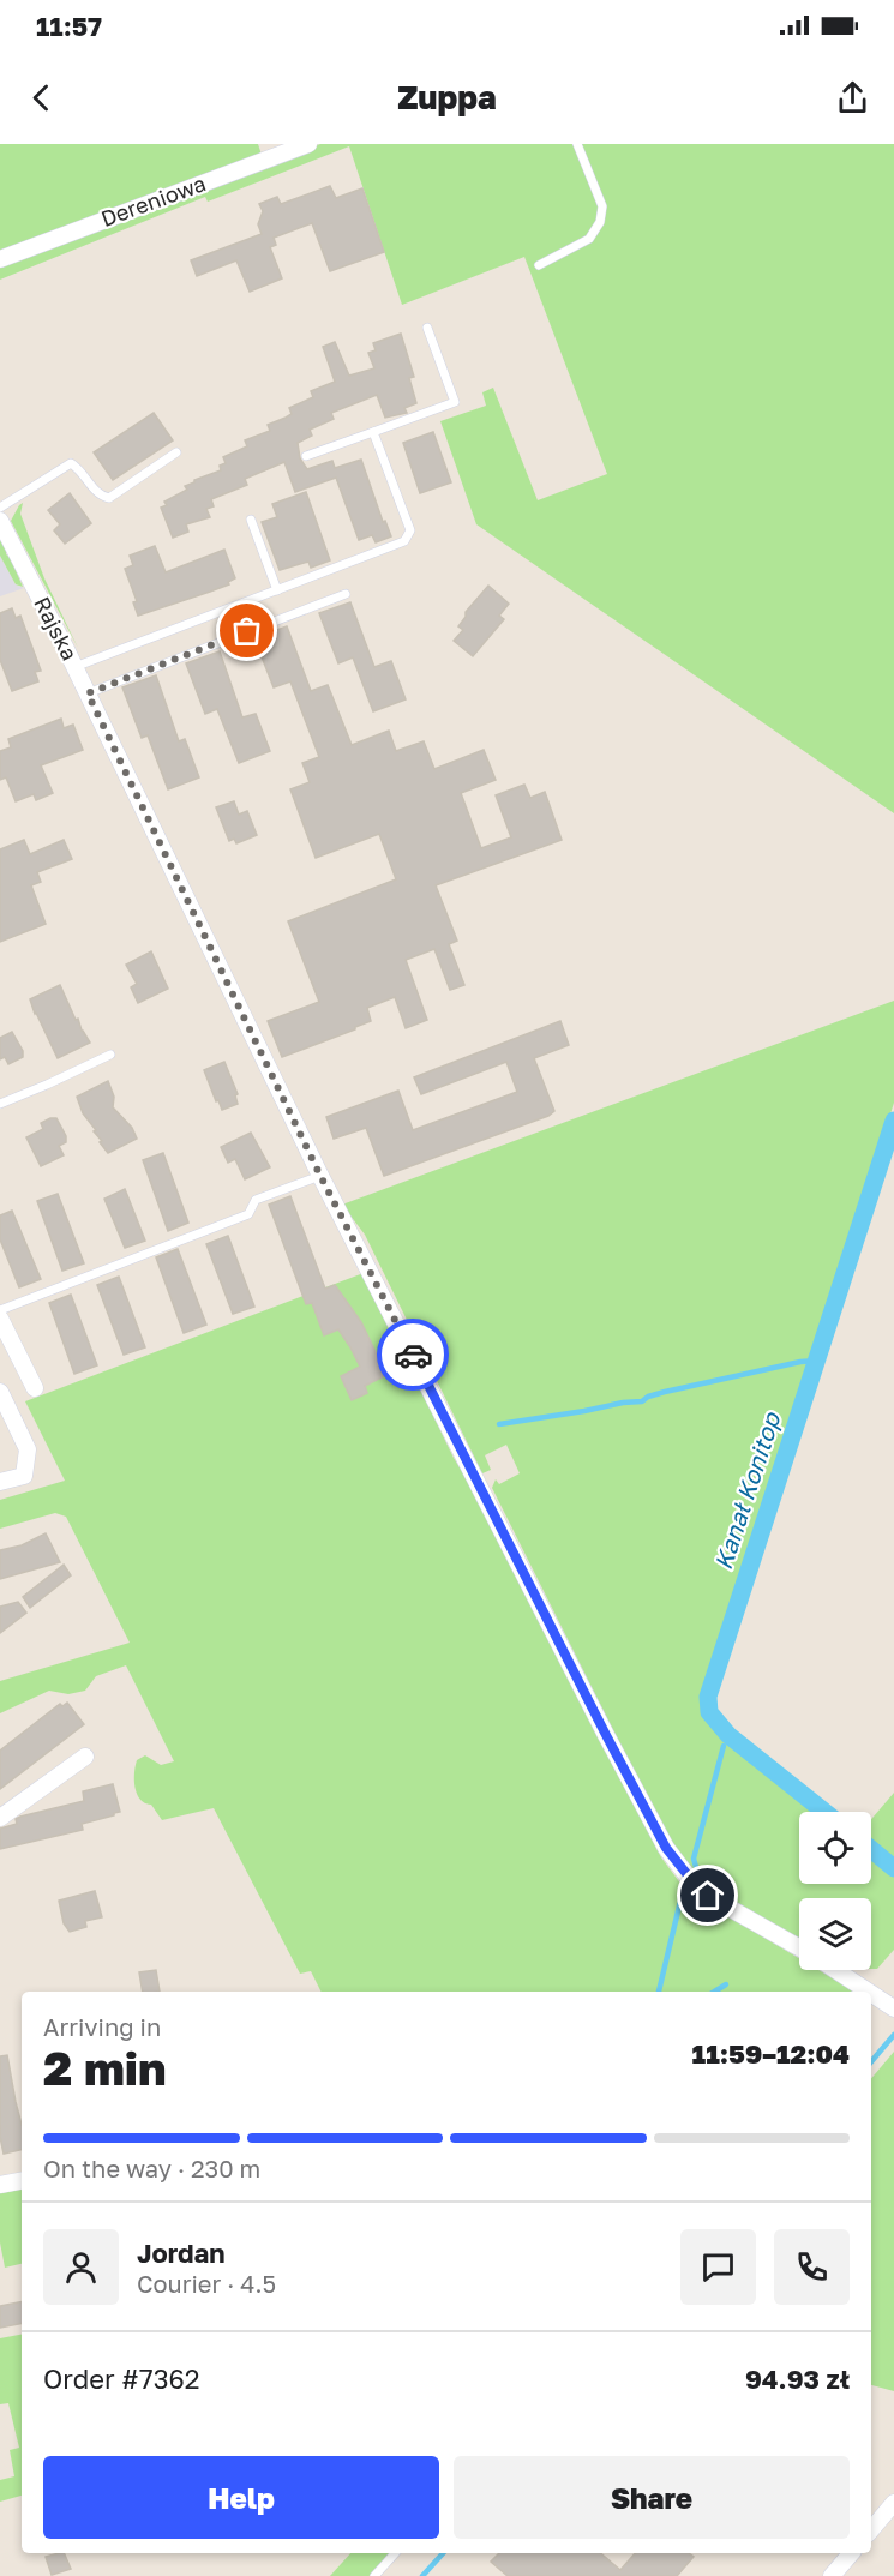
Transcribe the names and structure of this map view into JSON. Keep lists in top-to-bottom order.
{
  "streets": {
    "street": ["Dereniowa", "Rajska"]
  },
  "water": ["Kanał Konitop"],
  "page": {
    "status": "11:57",
    "header": "Zuppa",
    "heading": ["2 min", "Arriving in", "11:59–12:04"],
    "panel": [
      "Jordan",
      "Courier · 4.5",
      "Order #7362",
      "94.93 zł"
    ],
    "bar": "On the way · 230 m",
    "buttons": ["Help", "Share"]
  }
}
